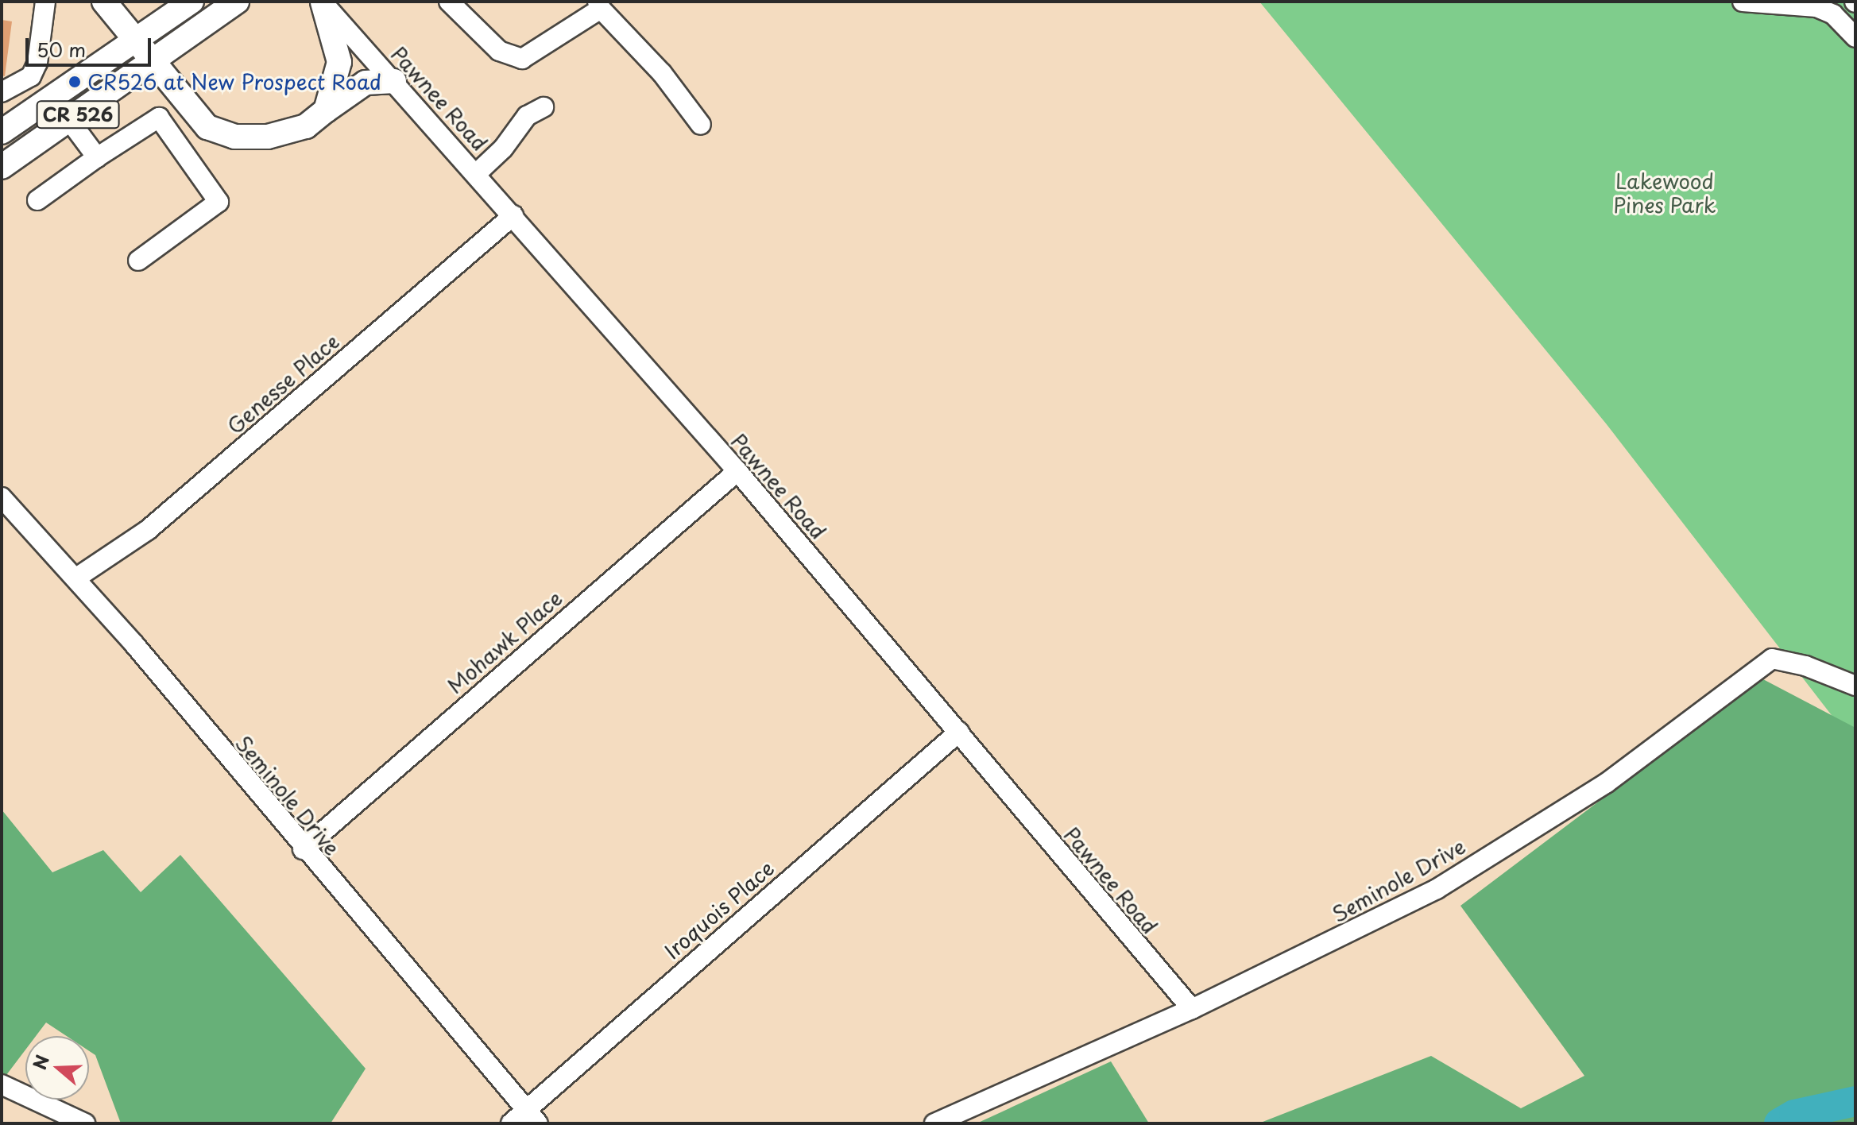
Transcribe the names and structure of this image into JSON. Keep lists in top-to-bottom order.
{
  "streets": {
    "main road": ["CR 526"],
    "street": [
      "Pawnee Road",
      "Genesse Place",
      "Mohawk Place",
      "Seminole Drive",
      "Iroquois Place"
    ]
  },
  "crossings": [
    ["Pawnee Road", "Genesse Place"],
    ["Pawnee Road", "Mohawk Place"],
    ["Pawnee Road", "Seminole Drive"],
    ["Pawnee Road", "Iroquois Place"],
    ["Genesse Place", "Seminole Drive"],
    ["Mohawk Place", "Seminole Drive"],
    ["Seminole Drive", "Iroquois Place"]
  ],
  "parks": ["Lakewood Pines Park"],
  "places": ["CR526 at New Prospect Road"],
  "scale_bar": "50 m",
  "north": "left"
}
